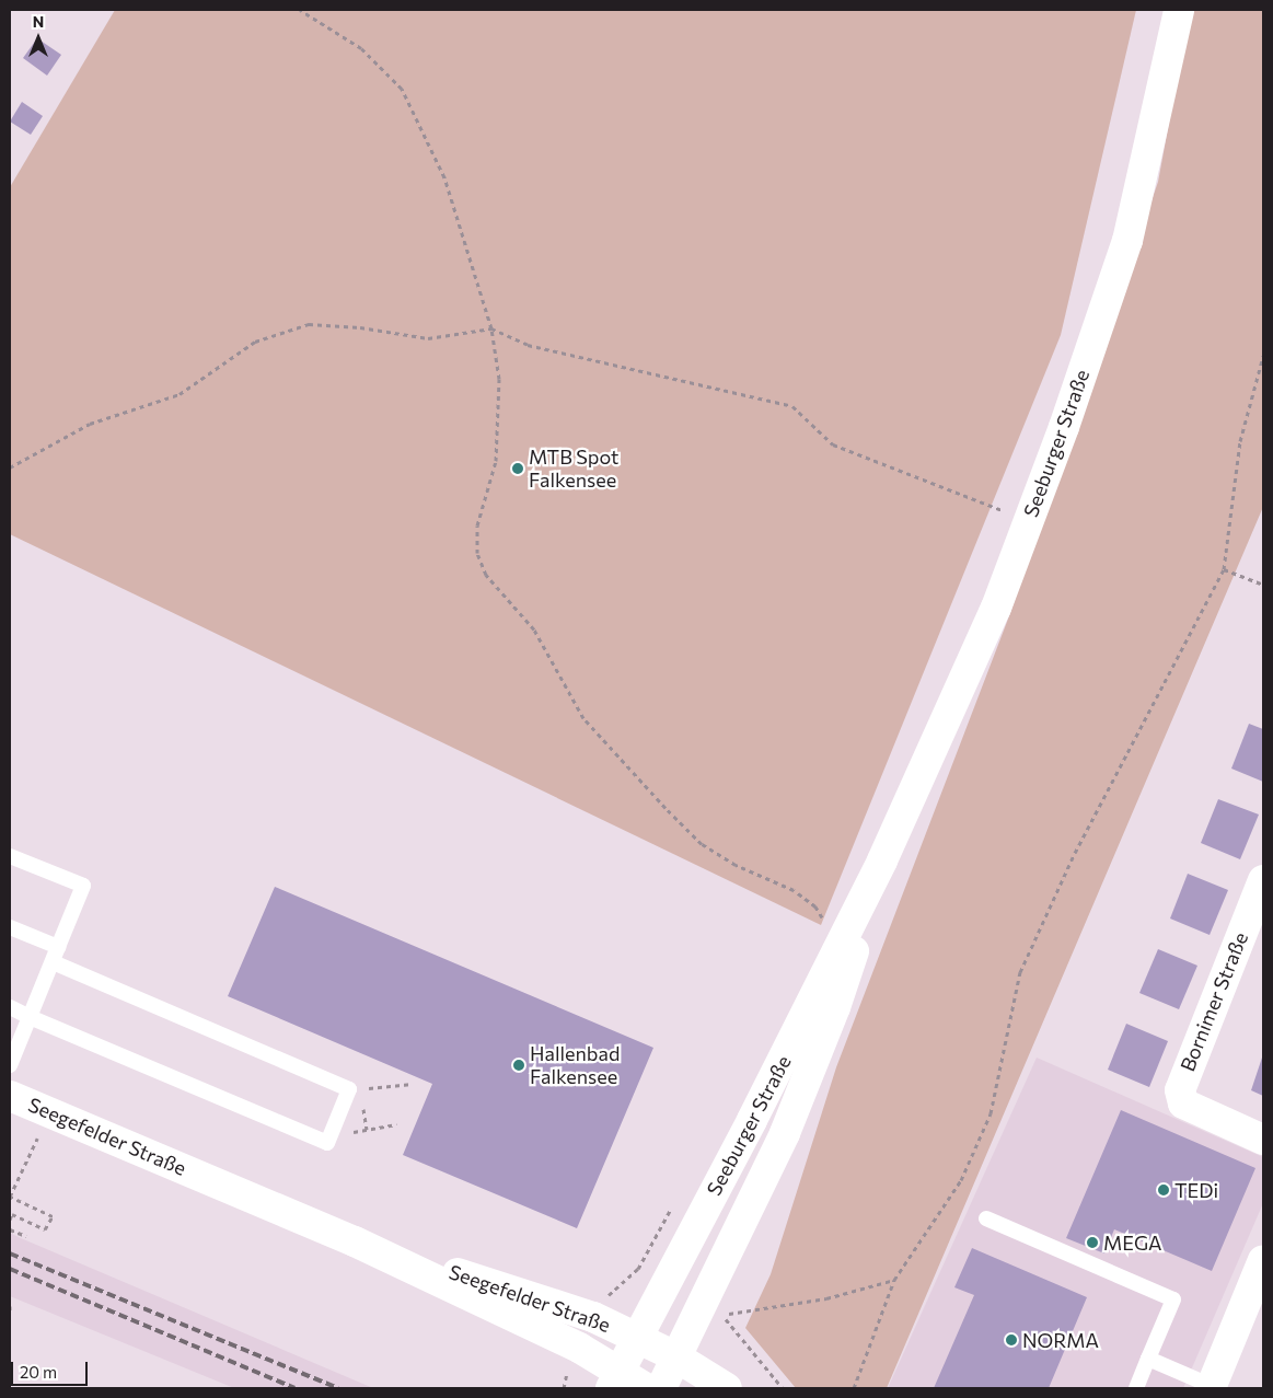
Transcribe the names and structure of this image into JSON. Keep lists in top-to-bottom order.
{
  "streets": {
    "main road": ["Seeburger Straße", "Bornimer Straße", "Seegefelder Straße"]
  },
  "crossings": [
    ["Seeburger Straße", "Seegefelder Straße"]
  ],
  "places": [
    "MTB Spot Falkensee",
    "Hallenbad Falkensee",
    "TEDi",
    "MEGA",
    "NORMA"
  ],
  "scale_bar": "20 m",
  "north": "top"
}
